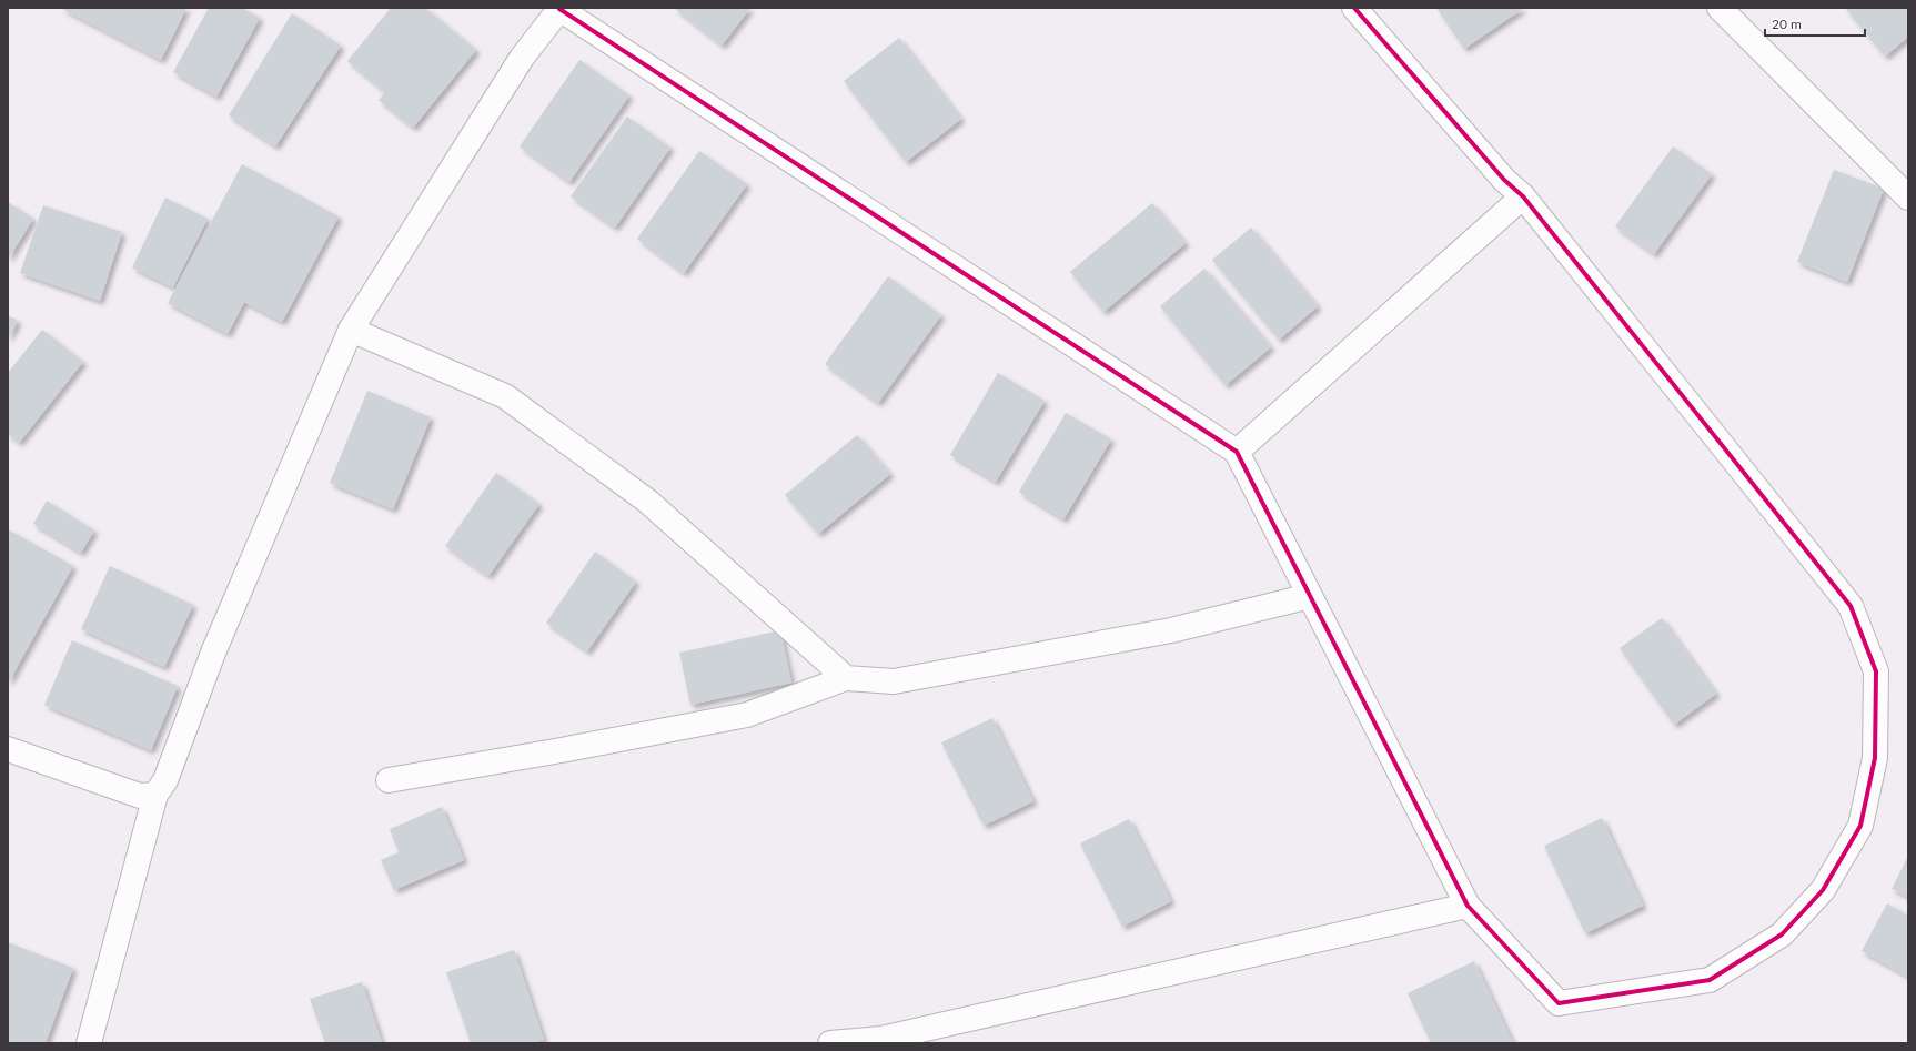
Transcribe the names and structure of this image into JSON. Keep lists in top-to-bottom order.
{
  "scale_bar": "20 m"
}
